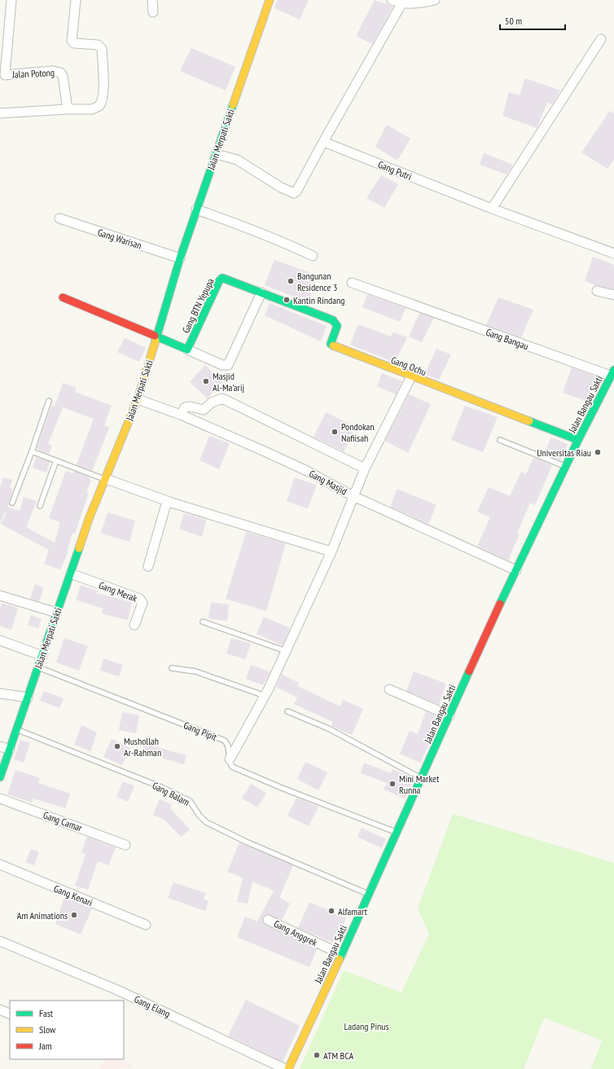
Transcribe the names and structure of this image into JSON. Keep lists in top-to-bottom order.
{
  "streets": {
    "street": [
      "Jalan Potong",
      "Jalan Merpati Sakti",
      "Gang Putri",
      "Gang Warisan",
      "Gang BTN Yepupa",
      "Gang Bangau",
      "Gang Ochu",
      "Jalan Bangau Sakti",
      "Gang Masjid",
      "Gang Merak",
      "Gang Camar",
      "Gang Kenari",
      "Gang Anggrek",
      "Gang Elang"
    ],
    "lane": ["Gang Pipit", "Gang Balam"]
  },
  "crossings": [
    ["Jalan Merpati Sakti", "Gang Warisan"],
    ["Jalan Merpati Sakti", "Gang BTN Yepupa"],
    ["Jalan Merpati Sakti", "Gang Masjid"],
    ["Jalan Merpati Sakti", "Gang Merak"],
    ["Jalan Merpati Sakti", "Gang Pipit"],
    ["Jalan Merpati Sakti", "Gang Balam"],
    ["Gang BTN Yepupa", "Gang Ochu"],
    ["Gang Bangau", "Jalan Bangau Sakti"],
    ["Gang Ochu", "Jalan Bangau Sakti"],
    ["Jalan Bangau Sakti", "Gang Masjid"],
    ["Jalan Bangau Sakti", "Gang Balam"],
    ["Jalan Bangau Sakti", "Gang Anggrek"]
  ],
  "parks": ["Ladang Pinus"],
  "places": [
    "Bangunan Residence 3",
    "Kantin Rindang",
    "Masjid Al-Ma'arij",
    "Pondokan Nafiisah",
    "Universitas Riau",
    "Mushollah Ar-Rahman",
    "Mini Market Runna",
    "Alfamart",
    "Am Animations",
    "ATM BCA"
  ],
  "legend": ["Fast", "Slow", "Jam"],
  "scale_bar": "50 m"
}
